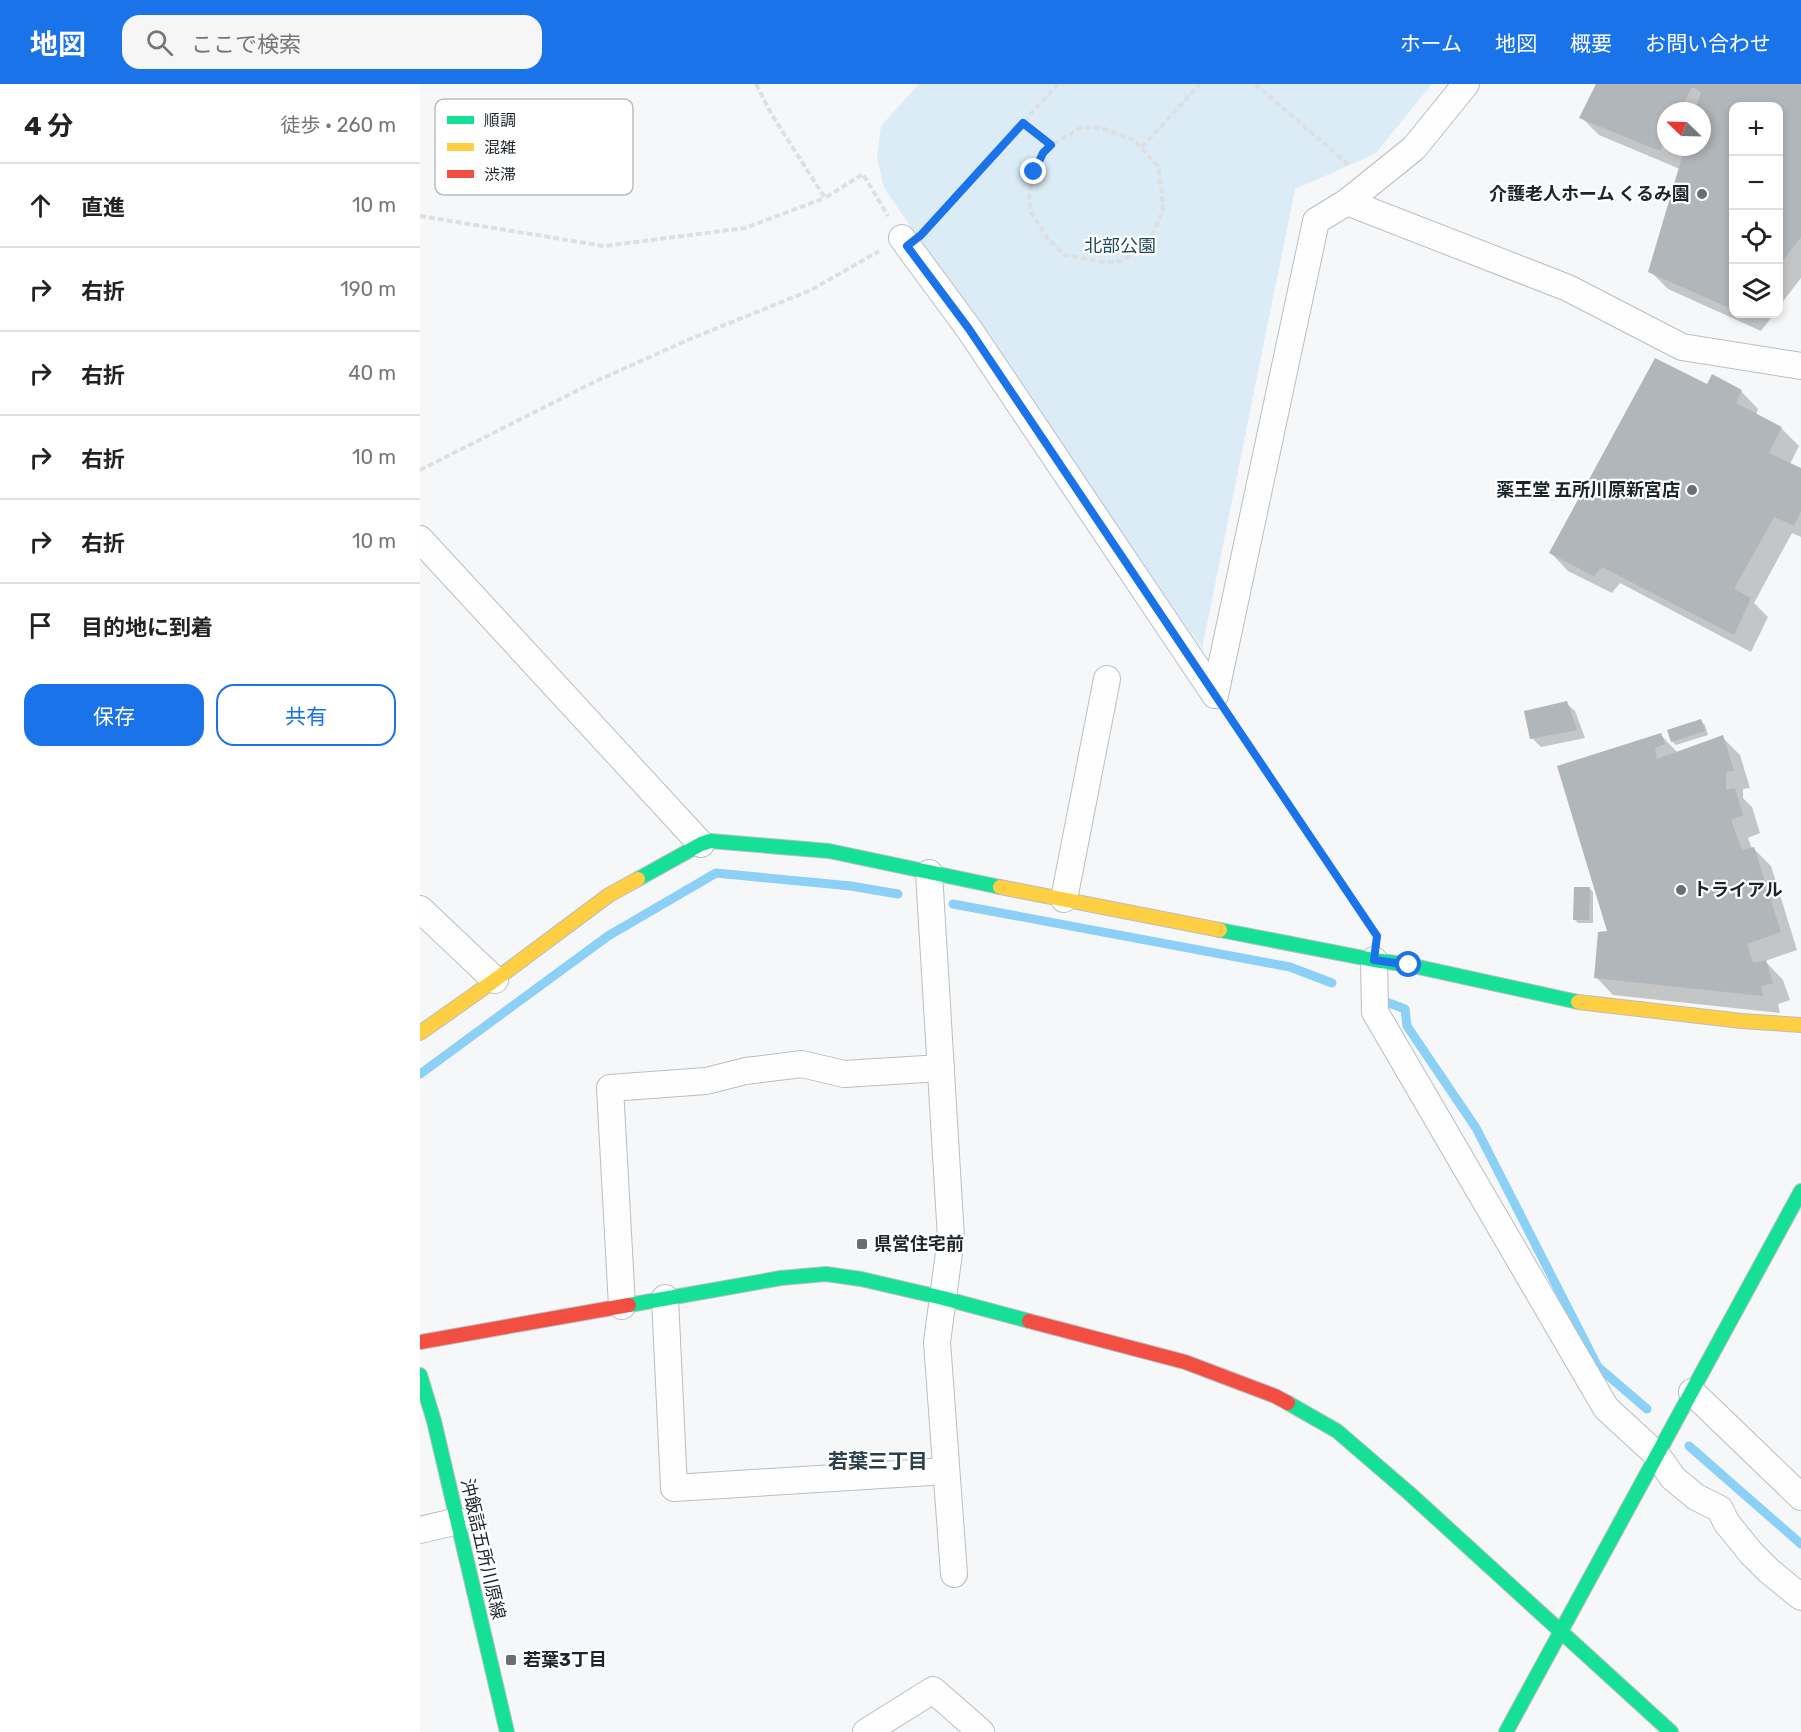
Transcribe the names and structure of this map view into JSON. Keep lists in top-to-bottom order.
{
  "streets": {
    "street": ["沖飯詰五所川原線"]
  },
  "districts": ["若葉三丁目"],
  "parks": ["北部公園"],
  "places": {
    "other": ["介護老人ホーム くるみ園", "薬王堂 五所川原新宮店", "トライアル"],
    "transit": ["県営住宅前", "若葉3丁目"]
  },
  "legend": ["順調", "混雑", "渋滞"],
  "north": "top left",
  "page": {
    "header": "地図",
    "search": "ここで検索",
    "nav": [
      "ホーム",
      "地図",
      "概要",
      "お問い合わせ"
    ],
    "heading": ["4 分", "徒歩 · 260 m"],
    "map_buttons": ["+", "−"],
    "list": [
      ["直進", "10 m"],
      ["右折", "190 m"],
      ["右折", "40 m"],
      ["右折", "10 m"],
      ["右折", "10 m"],
      "目的地に到着"
    ],
    "buttons": ["保存", "共有"]
  }
}
